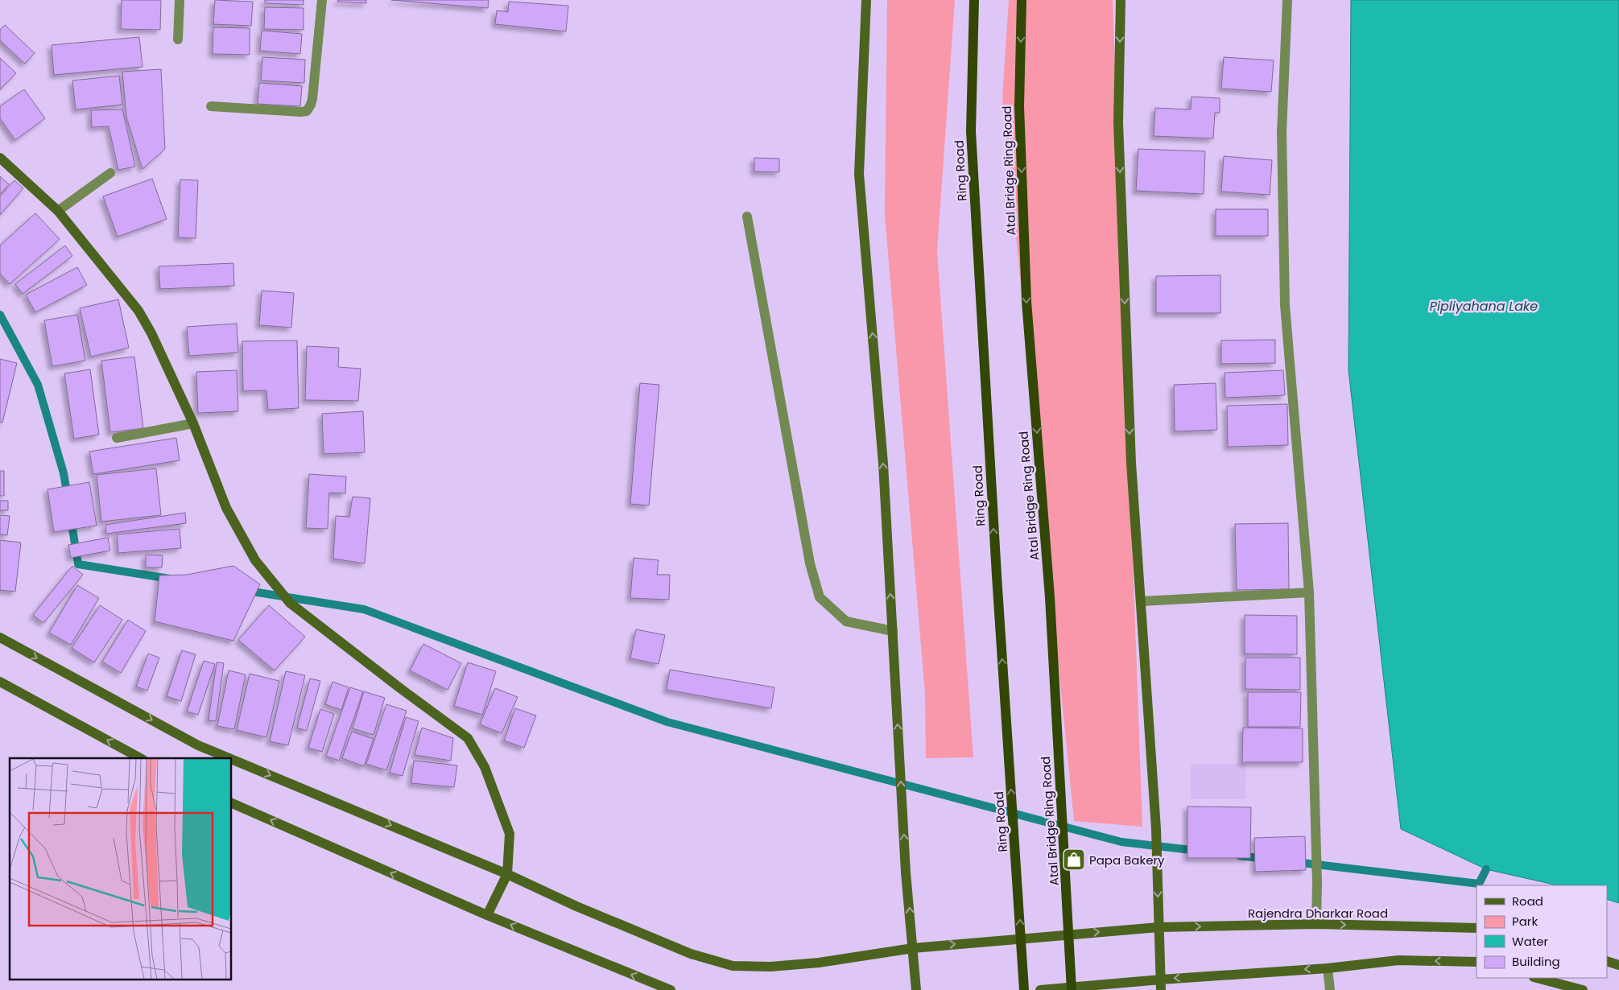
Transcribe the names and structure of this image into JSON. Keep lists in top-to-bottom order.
{
  "streets": {
    "main road": ["Ring Road", "Atal Bridge Ring Road"],
    "street": ["Rajendra Dharkar Road"]
  },
  "one_way": ["Ring Road", "Atal Bridge Ring Road"],
  "water": ["Pipliyahana Lake"],
  "places": {
    "shop": ["Papa Bakery"]
  },
  "legend": [
    "Road",
    "Park",
    "Water",
    "Building"
  ]
}
